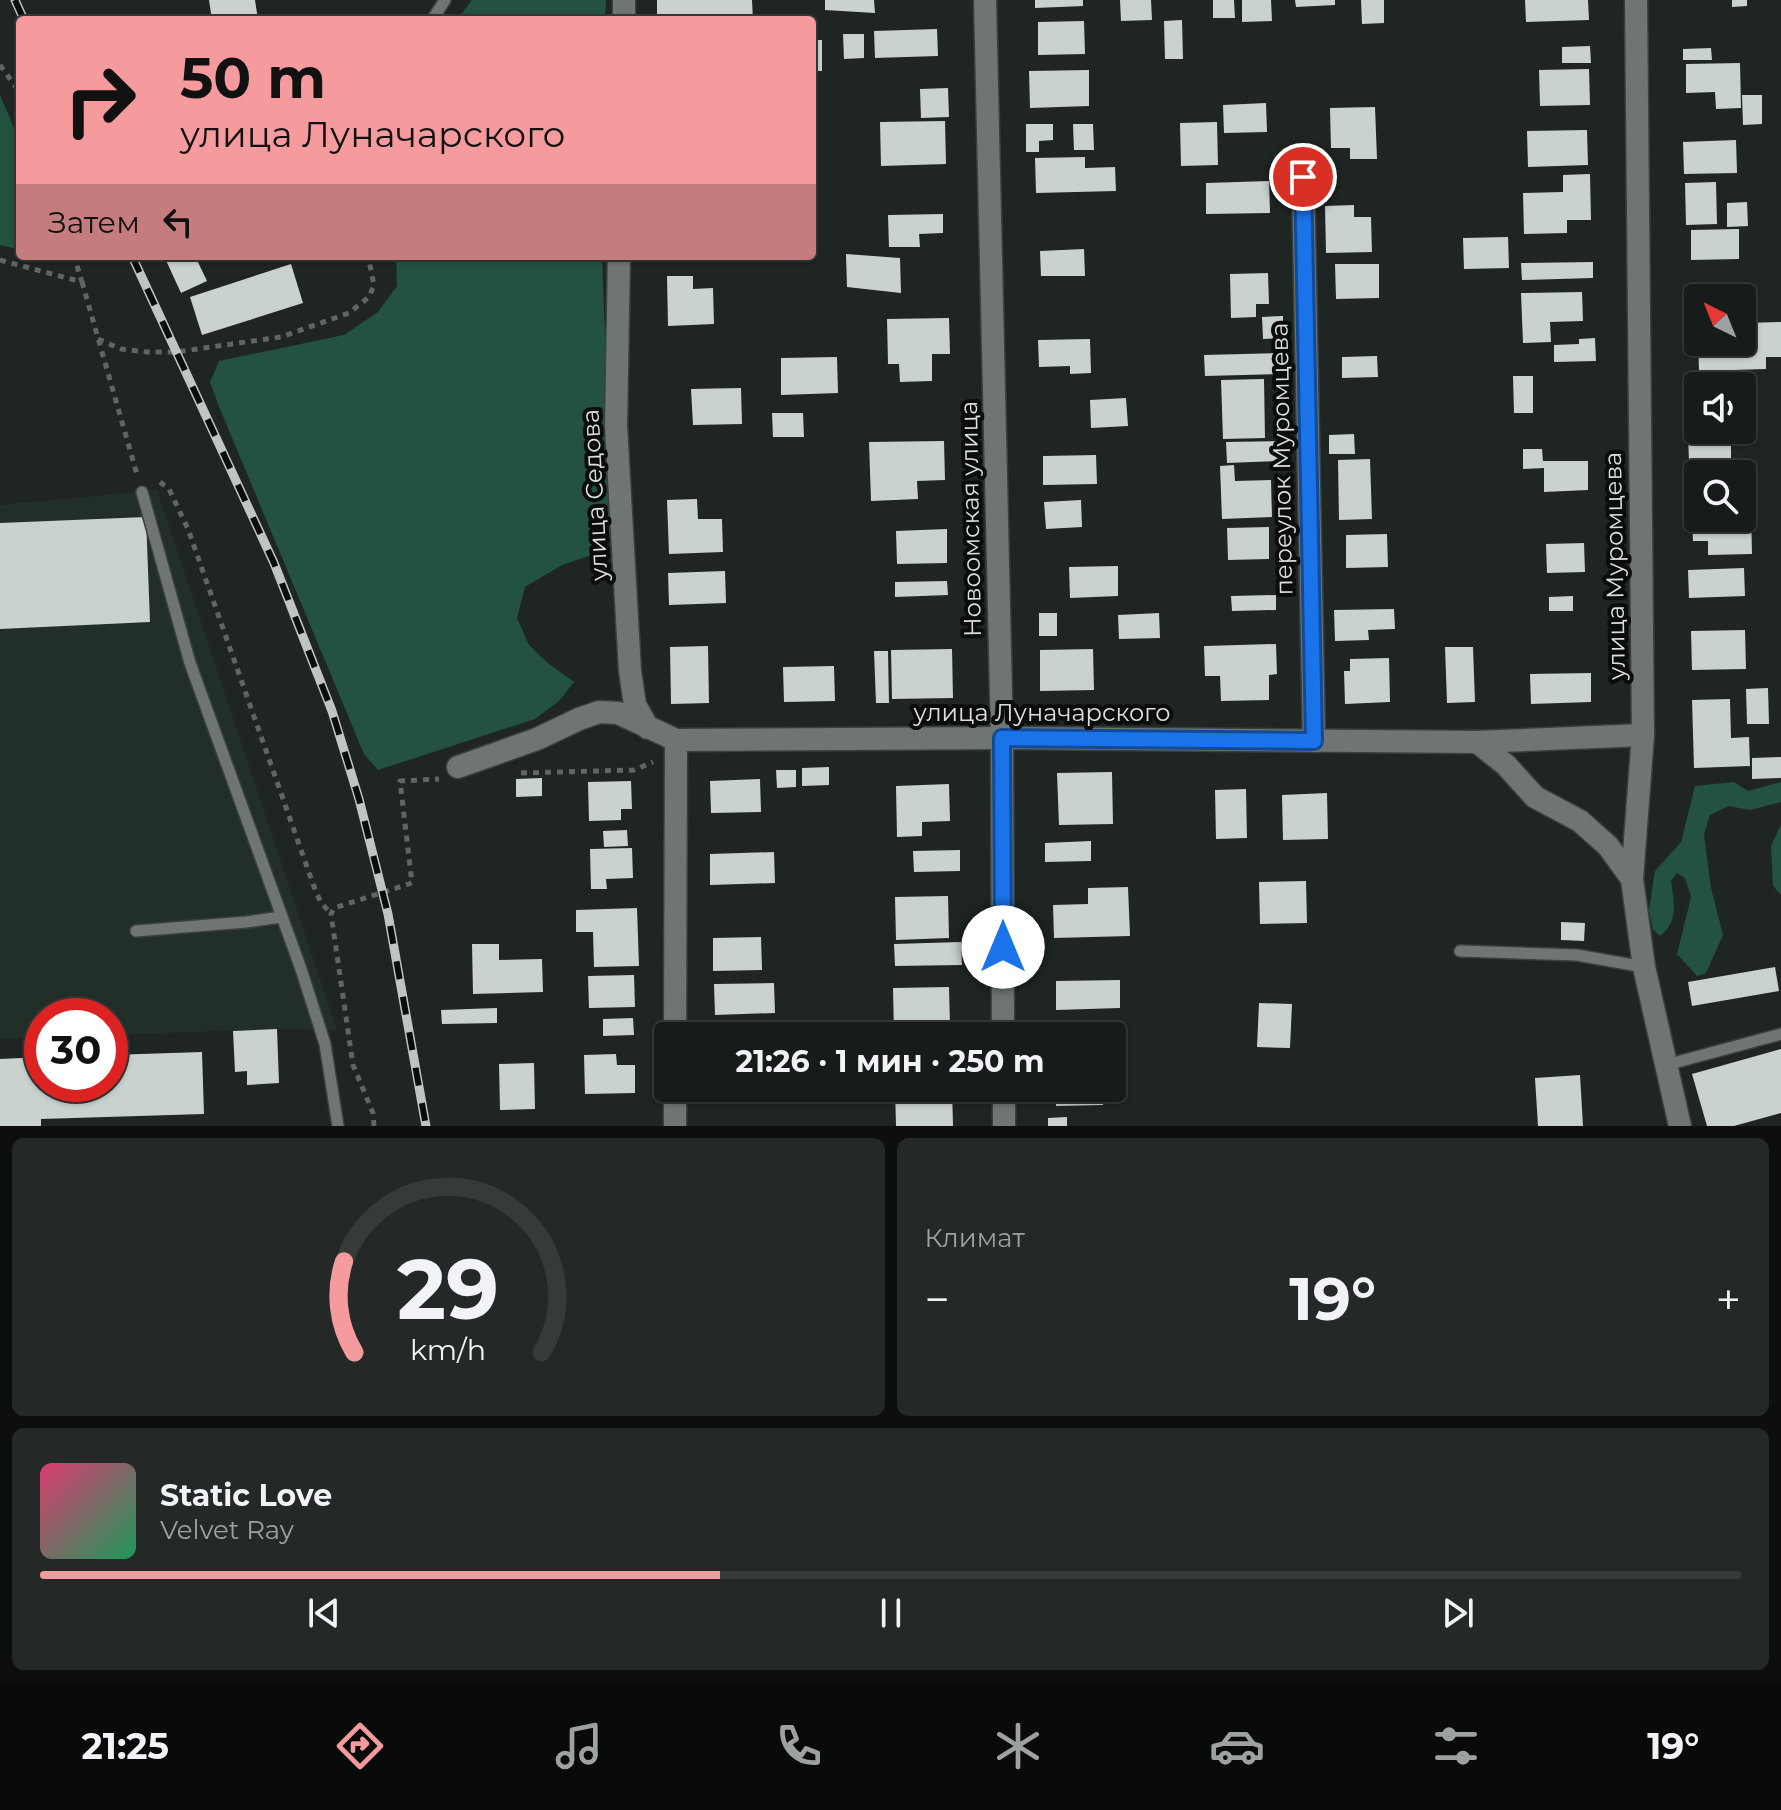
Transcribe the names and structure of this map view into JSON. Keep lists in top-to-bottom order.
{
  "streets": {
    "street": [
      "переулок Муромцева",
      "улица Седова",
      "Новоомская улица",
      "улица Муромцева",
      "улица Луначарского"
    ]
  },
  "crossings": [
    ["переулок Муромцева", "улица Луначарского"],
    ["улица Седова", "улица Луначарского"],
    ["Новоомская улица", "улица Луначарского"],
    ["улица Муромцева", "улица Луначарского"]
  ],
  "north": "top left",
  "page": {
    "turn": ["50 m", "улица Луначарского"],
    "then": "Затем",
    "limit": "30",
    "trip": "21:26 · 1 мин · 250 m",
    "tile": "Климат",
    "heat": ["−", "19°", "+"],
    "song": ["Static Love", "Velvet Ray"],
    "tabs": ["21:25", "19°"],
    "gauge": ["29", "km/h"]
  }
}
